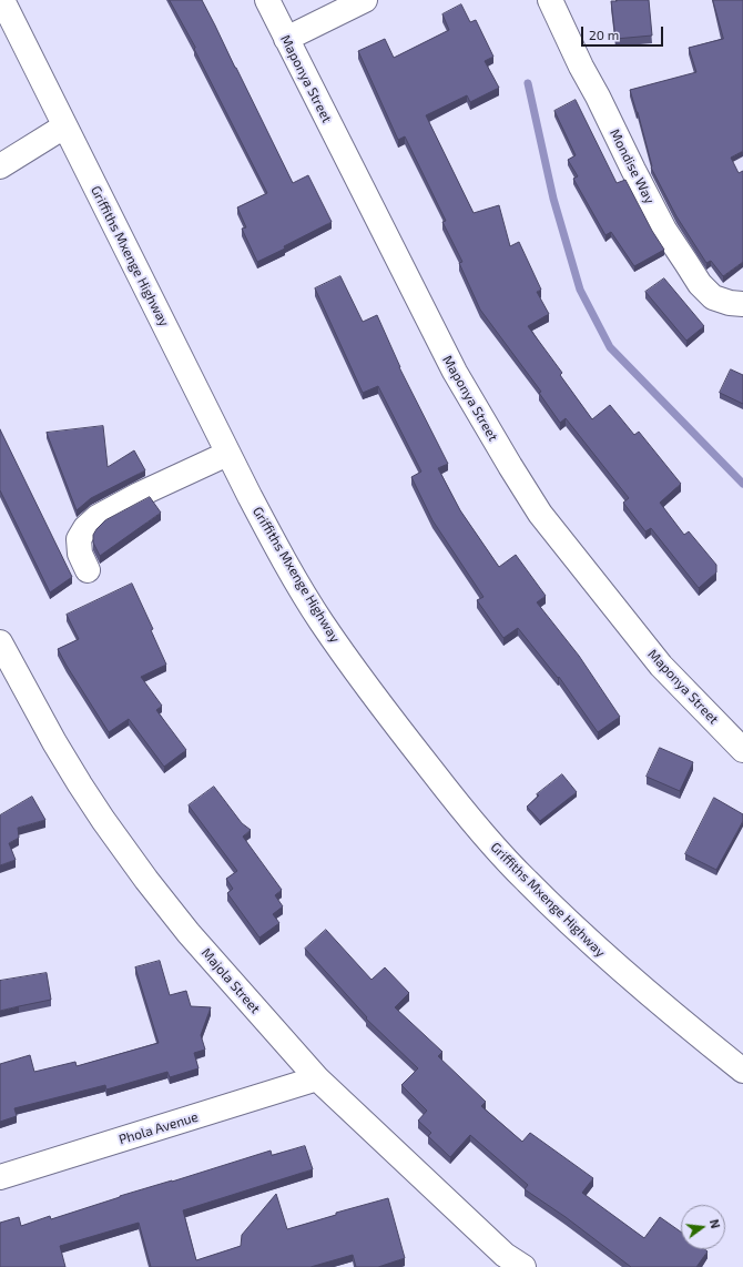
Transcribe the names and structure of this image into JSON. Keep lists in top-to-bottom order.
{
  "streets": {
    "street": [
      "Maponya Street",
      "Mondise Way",
      "Griffiths Mxenge Highway",
      "Majola Street",
      "Phola Avenue"
    ]
  },
  "crossings": [
    ["Majola Street", "Phola Avenue"]
  ],
  "scale_bar": "20 m",
  "north": "right"
}
